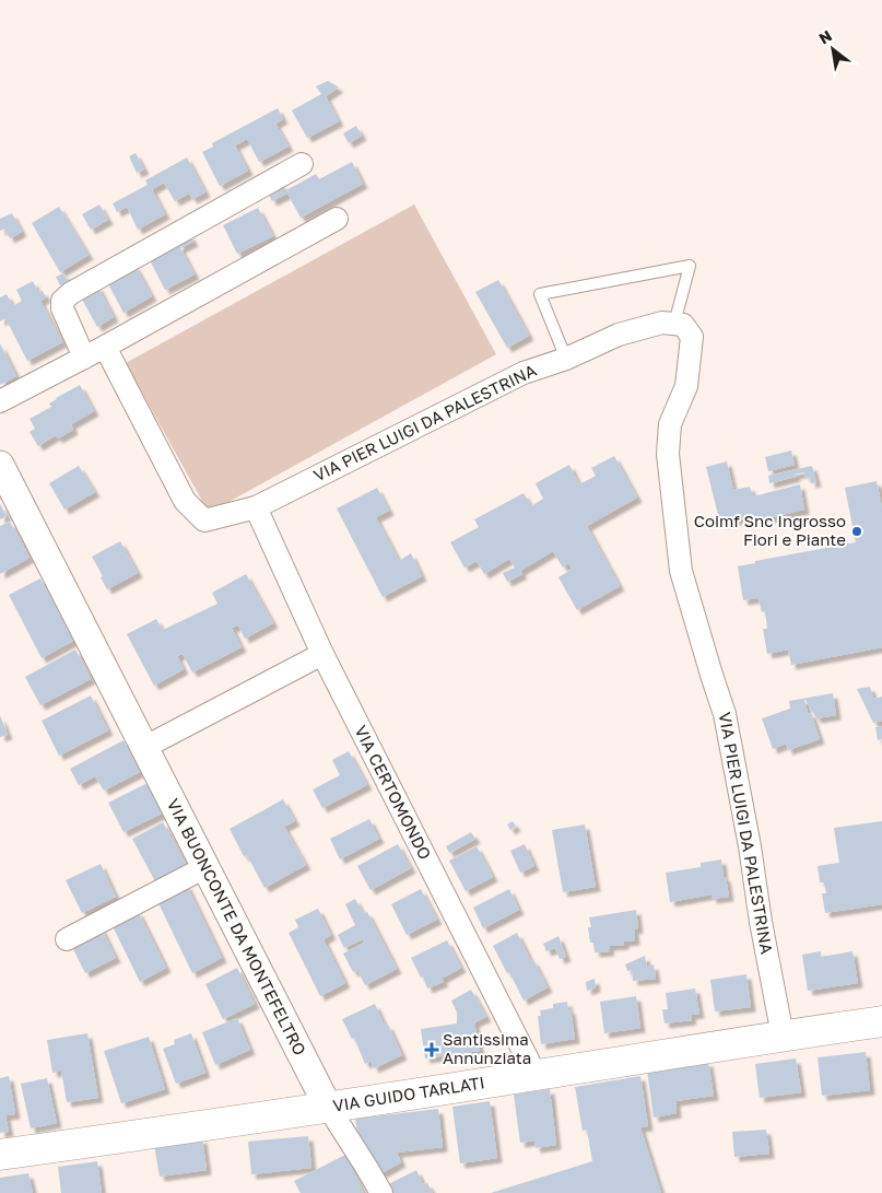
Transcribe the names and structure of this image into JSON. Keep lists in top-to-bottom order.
{
  "streets": {
    "main road": ["VIA GUIDO TARLATI"],
    "street": ["VIA PIER LUIGI DA PALESTRINA", "VIA CERTOMONDO", "VIA BUONCONTE DA MONTEFELTRO"]
  },
  "crossings": [
    ["VIA PIER LUIGI DA PALESTRINA", "VIA CERTOMONDO"],
    ["VIA PIER LUIGI DA PALESTRINA", "VIA GUIDO TARLATI"],
    ["VIA CERTOMONDO", "VIA GUIDO TARLATI"],
    ["VIA BUONCONTE DA MONTEFELTRO", "VIA GUIDO TARLATI"]
  ],
  "places": {
    "other": ["Coimf Snc Ingrosso Fiori e Piante"],
    "health": ["Santissima Annunziata"]
  },
  "north": "top left"
}
